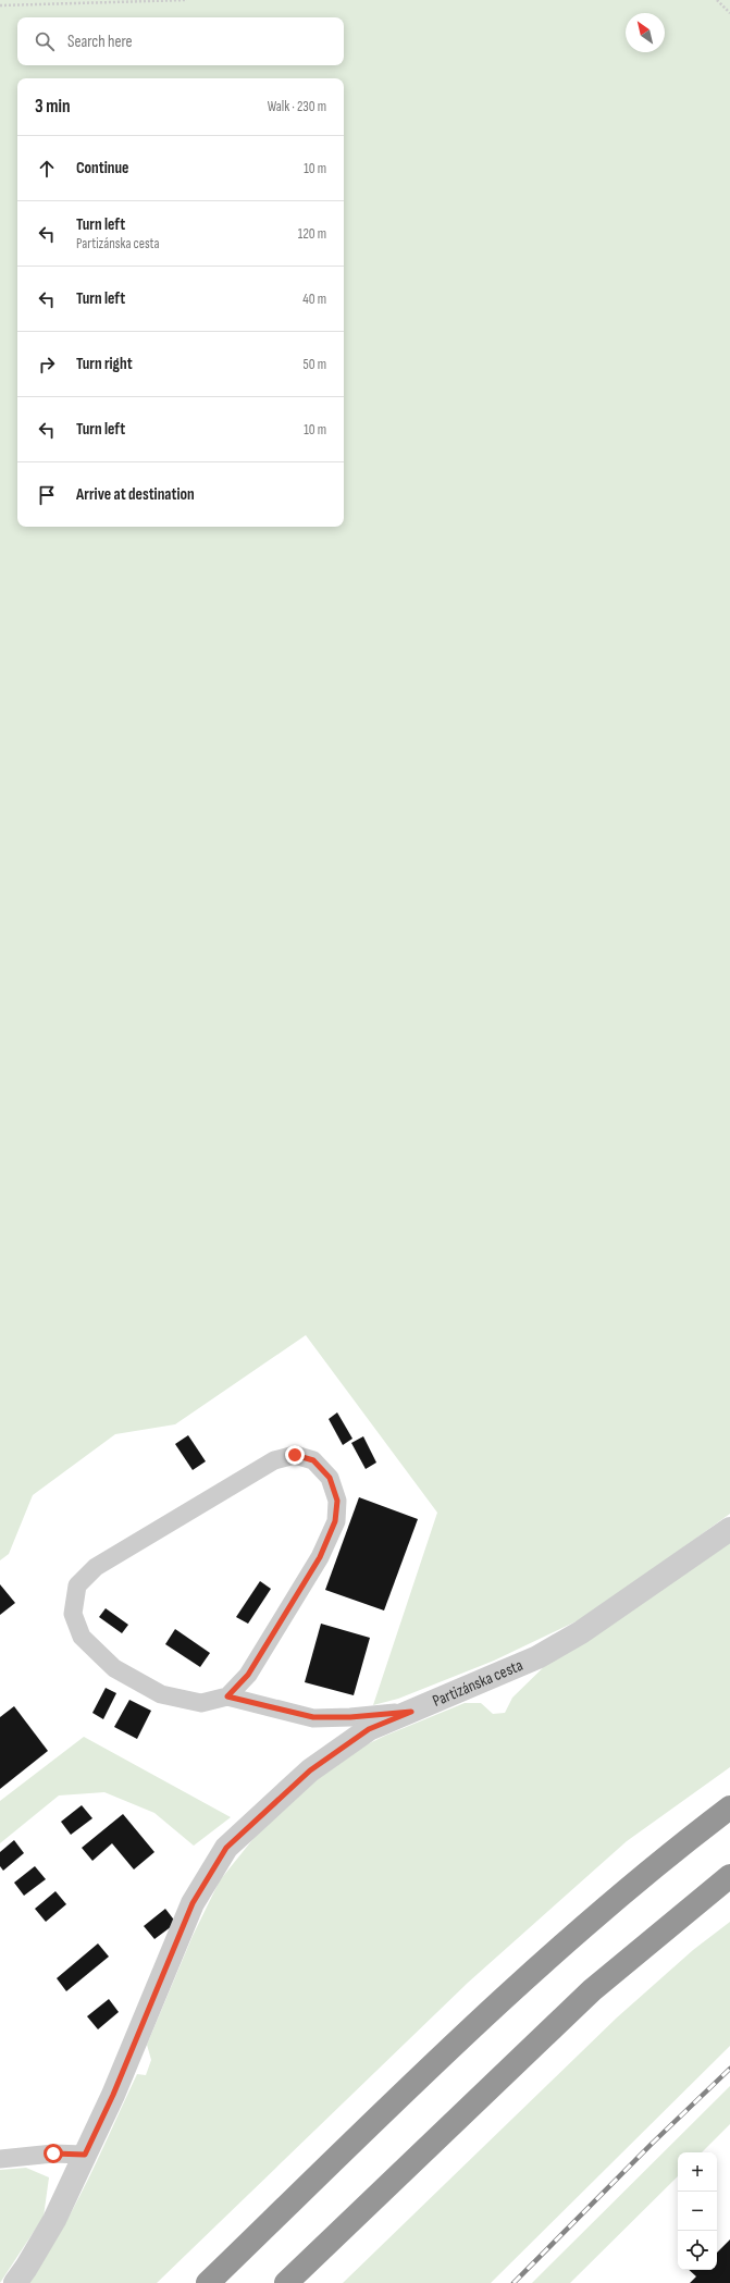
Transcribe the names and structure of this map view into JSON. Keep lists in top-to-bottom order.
{
  "streets": {
    "street": ["Partizánska cesta"]
  },
  "north": "top left",
  "page": {
    "search": "Search here",
    "heading": ["3 min", "Walk · 230 m"],
    "list": [
      ["Continue", "10 m"],
      ["Turn left", "Partizánska cesta", "120 m"],
      ["Turn left", "40 m"],
      ["Turn right", "50 m"],
      ["Turn left", "10 m"],
      "Arrive at destination"
    ],
    "map_buttons": ["+", "−"]
  }
}
